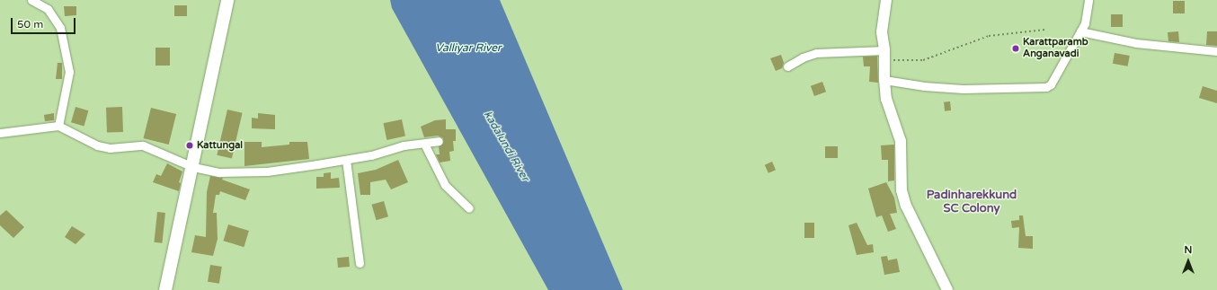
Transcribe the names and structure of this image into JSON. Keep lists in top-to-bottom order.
{
  "districts": ["Padinharekkund SC Colony"],
  "water": ["Valliyar River", "kadalundi River"],
  "places": ["Karattparamb Anganavadi", "Kattungal"],
  "scale_bar": "50 m",
  "north": "top"
}
